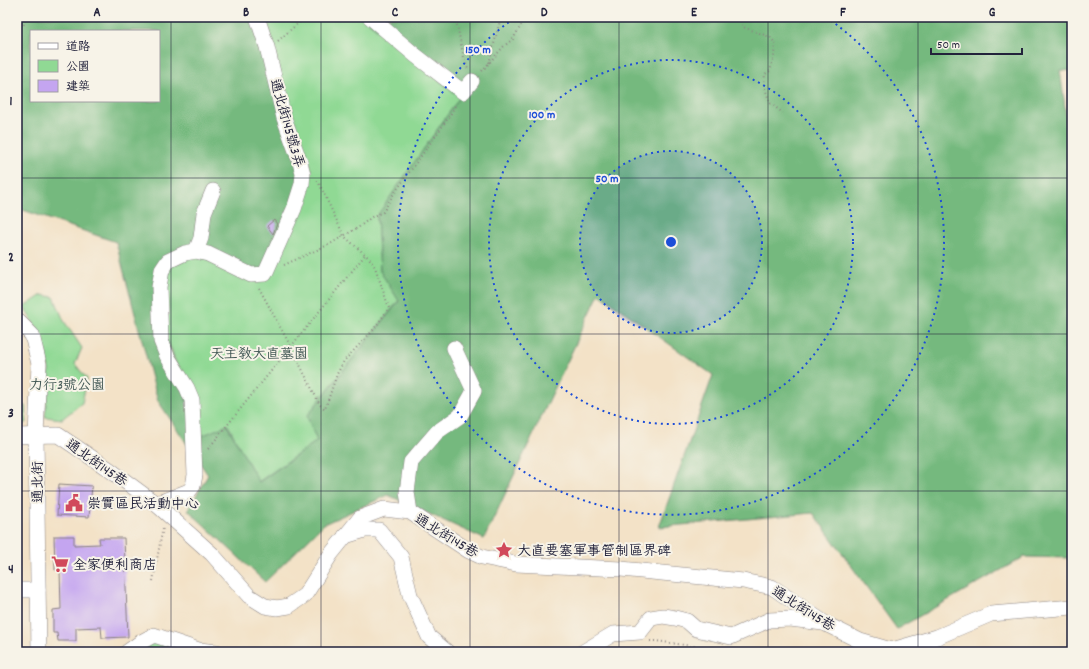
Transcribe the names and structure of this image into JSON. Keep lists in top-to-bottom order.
{
  "streets": {
    "street": ["通北街145號3弄", "通北街145巷", "通北街"]
  },
  "crossings": [
    ["通北街145巷", "通北街"]
  ],
  "parks": ["天主教大直墓園", "力行3號公園"],
  "places": {
    "public building": ["崇實區民活動中心"],
    "place": ["大直要塞軍事管制區界碑"],
    "supermarket": ["全家便利商店"]
  },
  "legend": ["道路", "公園", "建築"],
  "scale_bar": "50 m",
  "grid": {
    "columns": [
      "A",
      "B",
      "C",
      "D",
      "E",
      "F",
      "G"
    ],
    "rows": [
      "1",
      "2",
      "3",
      "4"
    ]
  },
  "rings": ["150 m", "100 m", "50 m"]
}
